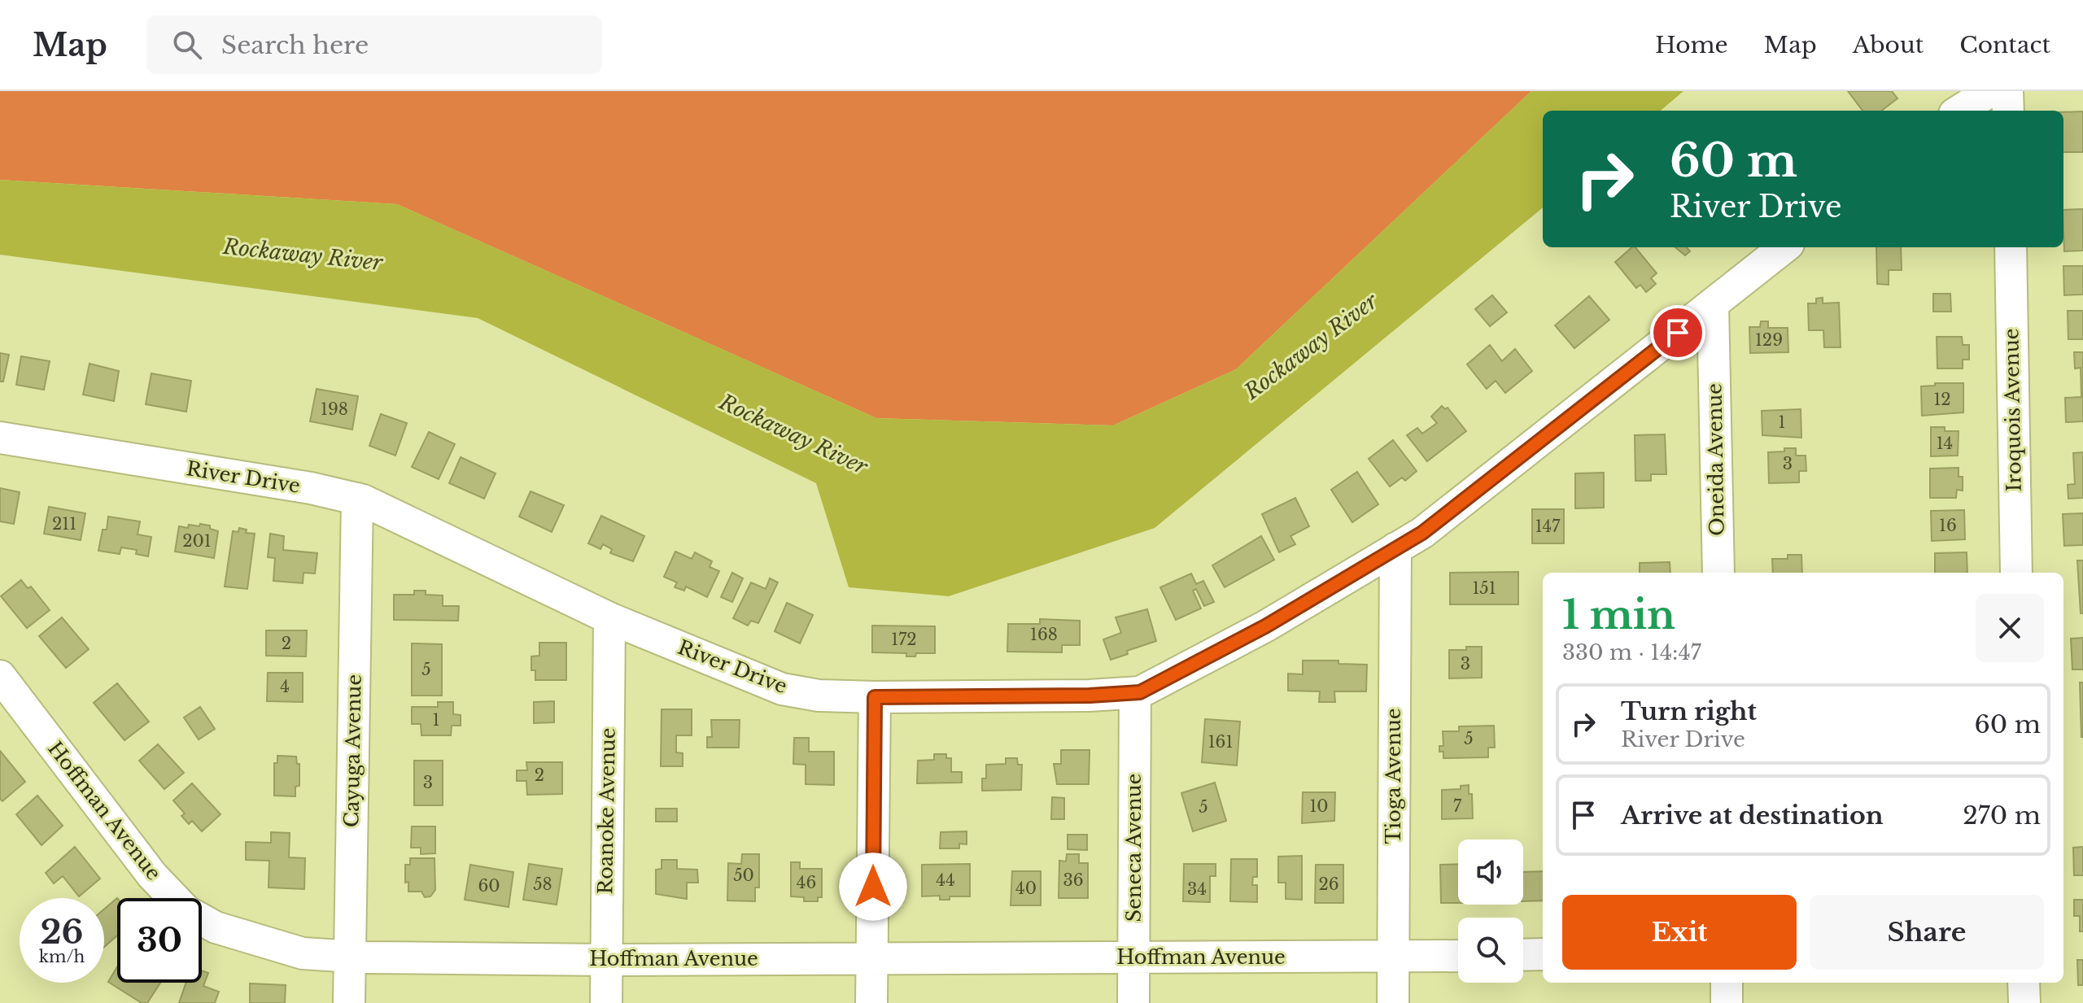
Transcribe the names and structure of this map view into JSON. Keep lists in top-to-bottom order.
{
  "streets": {
    "street": [
      "Iroquois Avenue",
      "Oneida Avenue",
      "River Drive",
      "Cayuga Avenue",
      "Tioga Avenue",
      "Hoffman Avenue",
      "Roanoke Avenue",
      "Seneca Avenue"
    ]
  },
  "crossings": [
    ["Oneida Avenue", "River Drive"],
    ["River Drive", "Cayuga Avenue"],
    ["River Drive", "Tioga Avenue"],
    ["River Drive", "Roanoke Avenue"],
    ["River Drive", "Seneca Avenue"],
    ["Cayuga Avenue", "Hoffman Avenue"],
    ["Tioga Avenue", "Hoffman Avenue"],
    ["Hoffman Avenue", "Roanoke Avenue"],
    ["Hoffman Avenue", "Seneca Avenue"]
  ],
  "water": ["Rockaway River"],
  "house_numbers": [
    "129",
    "12",
    "198",
    "1",
    "14",
    "3",
    "211",
    "16",
    "147",
    "201",
    "151",
    "168",
    "172",
    "2",
    "3",
    "5",
    "4",
    "1",
    "5",
    "161",
    "2",
    "3",
    "10",
    "7",
    "5",
    "50",
    "44",
    "36",
    "46",
    "58",
    "26",
    "60",
    "40",
    "34"
  ],
  "page": {
    "header": "Map",
    "search": "Search here",
    "nav": [
      "Home",
      "Map",
      "About",
      "Contact"
    ],
    "turn": ["60 m", "River Drive"],
    "heading": ["1 min", "330 m · 14:47"],
    "list": [
      {
        "name": "Turn right",
        "note": "River Drive",
        "value": "60 m"
      },
      {
        "name": "Arrive at destination",
        "value": "270 m"
      }
    ],
    "buttons": ["Exit", "Share"],
    "speed": "26 km/h",
    "limit": "30"
  }
}
